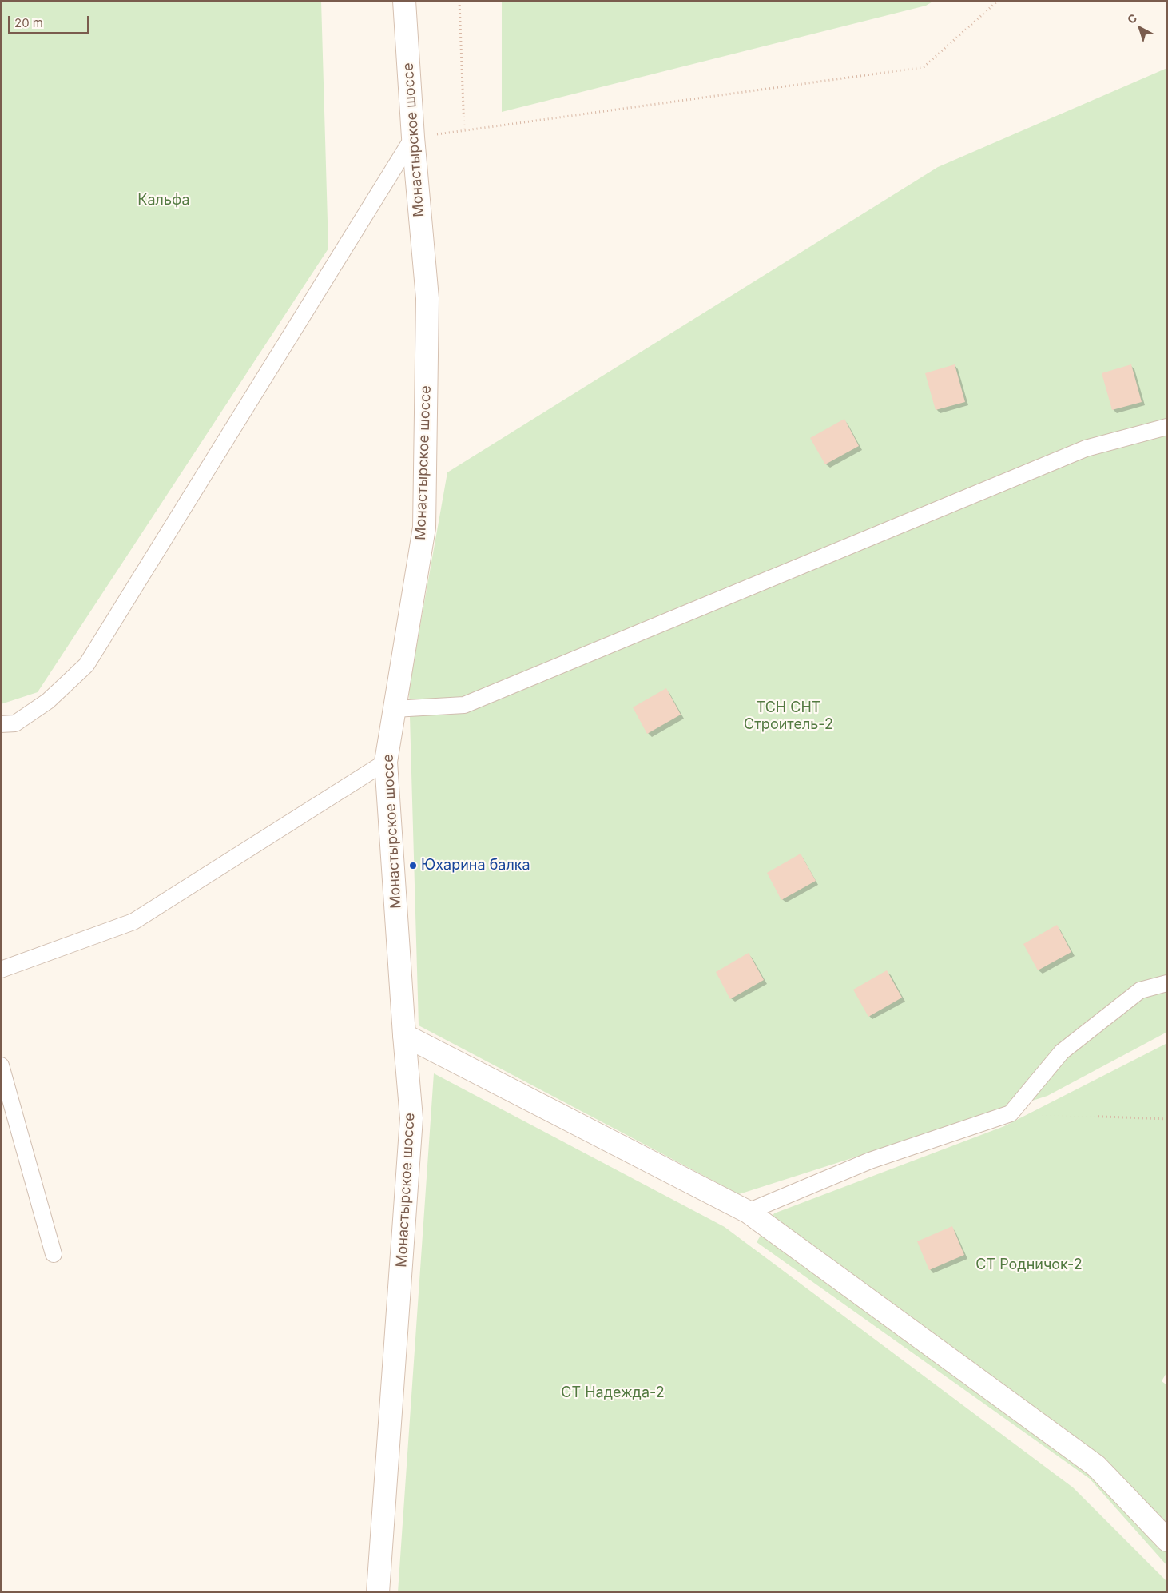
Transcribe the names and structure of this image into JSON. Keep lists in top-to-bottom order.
{
  "streets": {
    "main road": ["Монастырское шоссе"]
  },
  "parks": [
    "Кальфа",
    "ТСН СНТ Строитель-2",
    "СТ Родничок-2",
    "СТ Надежда-2"
  ],
  "places": ["Юхарина балка"],
  "scale_bar": "20 m",
  "north": "top left"
}
